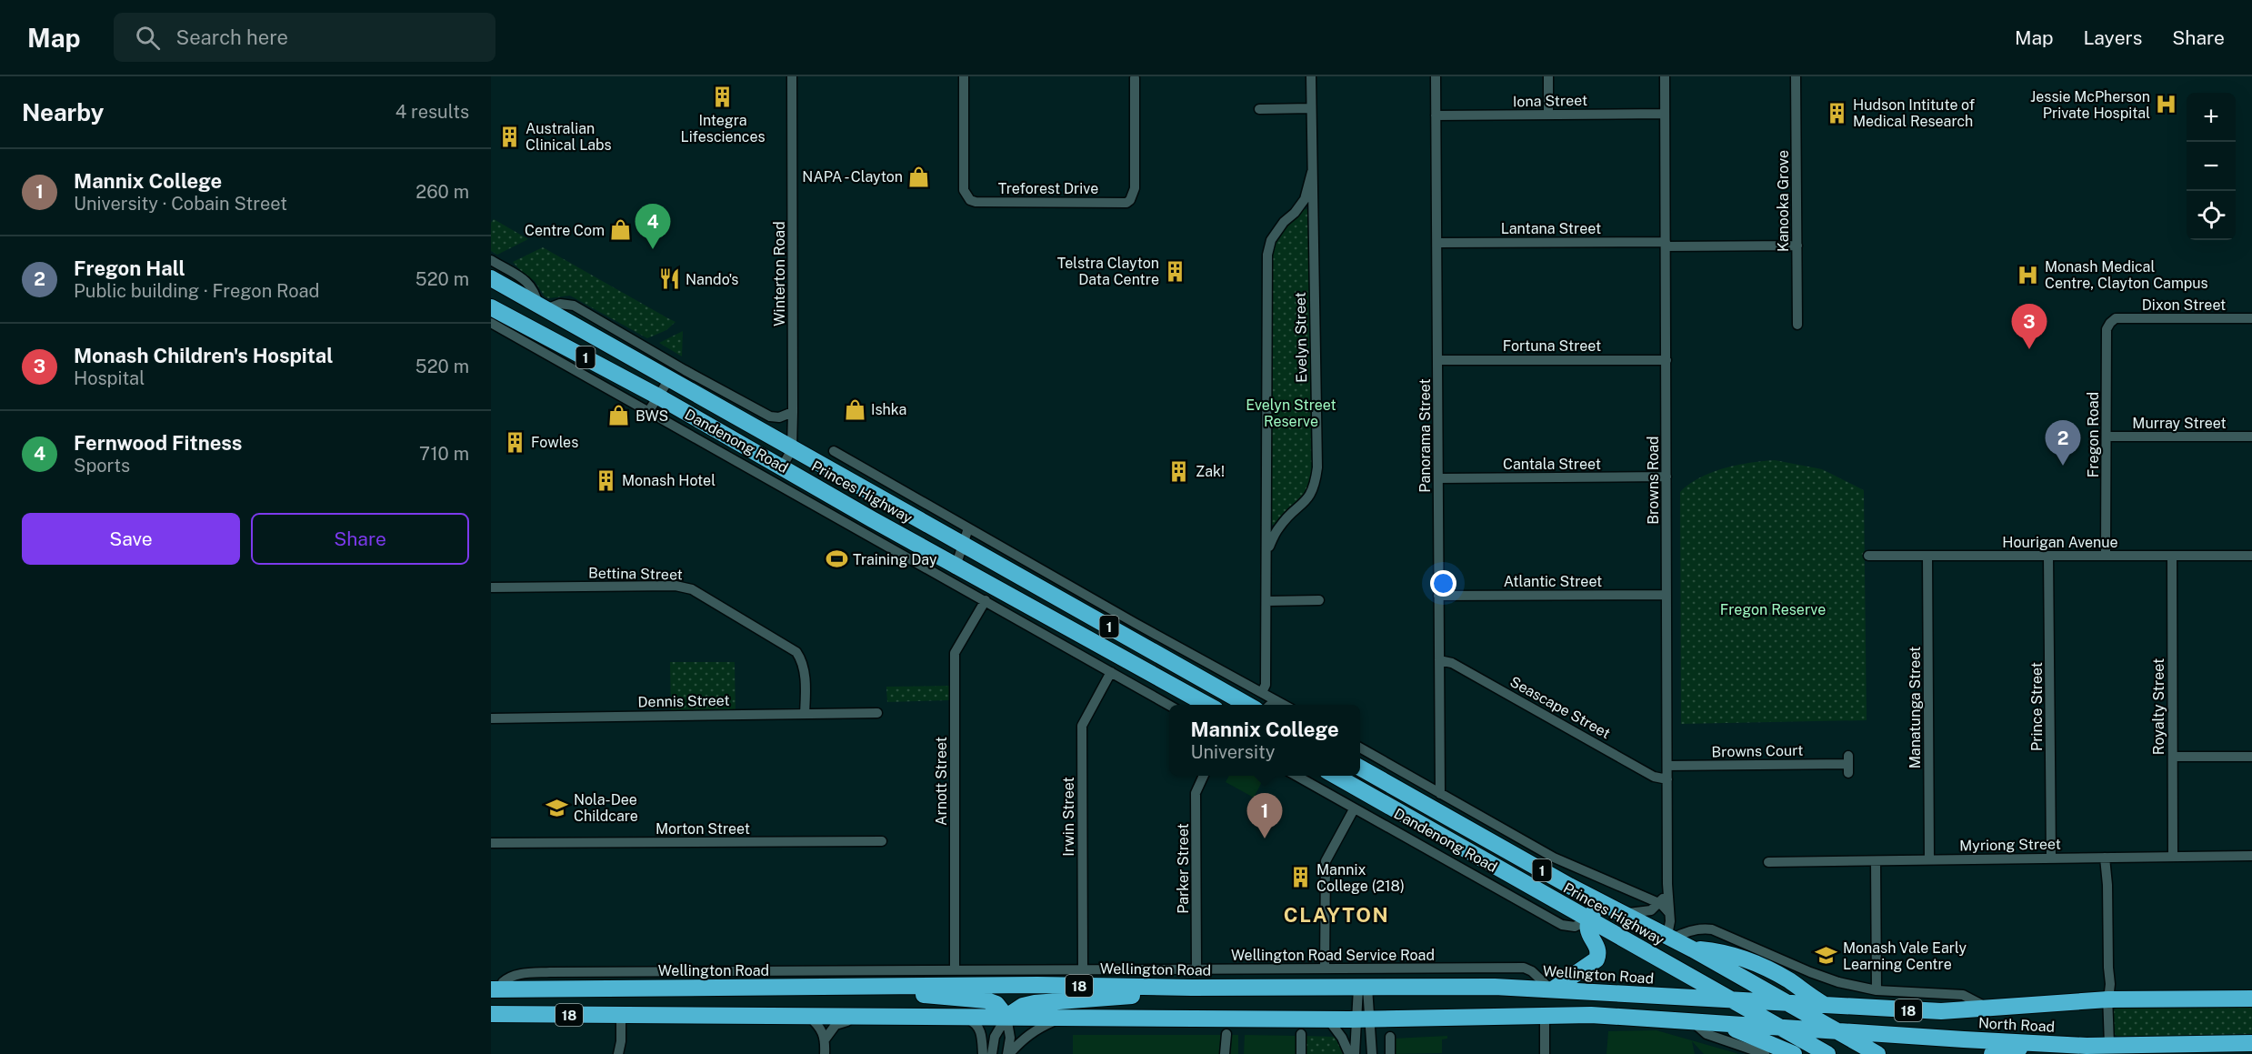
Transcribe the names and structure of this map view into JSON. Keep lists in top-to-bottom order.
{
  "streets": {
    "highway": [
      "1",
      "Princes Highway",
      "Wellington Road",
      "18",
      "North Road"
    ],
    "street": [
      "Iona Street",
      "Treforest Drive",
      "Kanooka Grove",
      "Lantana Street",
      "Winterton Road",
      "Dixon Street",
      "Evelyn Street",
      "Fortuna Street",
      "Murray Street",
      "Fregon Road",
      "Panorama Street",
      "Dandenong Road",
      "Cantala Street",
      "Browns Road",
      "Hourigan Avenue",
      "Bettina Street",
      "Atlantic Street",
      "Dennis Street",
      "Prince Street",
      "Royalty Street",
      "Seascape Street",
      "Manatunga Street",
      "Browns Court",
      "Arnott Street",
      "Irwin Street",
      "Morton Street",
      "Myriong Street",
      "Parker Street",
      "Wellington Road Service Road"
    ]
  },
  "crossings": [
    ["Iona Street", "Panorama Street"],
    ["Iona Street", "Browns Road"],
    ["Kanooka Grove", "Lantana Street"],
    ["Lantana Street", "Panorama Street"],
    ["Lantana Street", "Browns Road"],
    ["Winterton Road", "Princes Highway"],
    ["Dixon Street", "Fregon Road"],
    ["Fortuna Street", "Panorama Street"],
    ["Fortuna Street", "Browns Road"],
    ["Murray Street", "Fregon Road"],
    ["Fregon Road", "Hourigan Avenue"],
    ["Panorama Street", "Cantala Street"],
    ["Panorama Street", "Atlantic Street"],
    ["Panorama Street", "Seascape Street"],
    ["Dandenong Road", "Princes Highway"],
    ["Dandenong Road", "Arnott Street"],
    ["Dandenong Road", "Irwin Street"],
    ["Cantala Street", "Browns Road"],
    ["Browns Road", "Princes Highway"],
    ["Browns Road", "Atlantic Street"],
    ["Browns Road", "Seascape Street"],
    ["Browns Road", "Browns Court"],
    ["Princes Highway", "Wellington Road"],
    ["Princes Highway", "18"],
    ["Princes Highway", "North Road"],
    ["Hourigan Avenue", "Prince Street"],
    ["Hourigan Avenue", "Royalty Street"],
    ["Hourigan Avenue", "Manatunga Street"],
    ["Bettina Street", "Dennis Street"],
    ["Prince Street", "Myriong Street"],
    ["Royalty Street", "Myriong Street"],
    ["Manatunga Street", "Myriong Street"],
    ["Arnott Street", "Wellington Road Service Road"],
    ["Irwin Street", "Wellington Road Service Road"],
    ["Parker Street", "Wellington Road Service Road"],
    ["Wellington Road Service Road", "Wellington Road"],
    ["Wellington Road", "North Road"],
    ["18", "North Road"]
  ],
  "districts": ["CLAYTON"],
  "parks": ["Evelyn Street Reserve", "Fregon Reserve"],
  "places": {
    "building": [
      "Integra Lifesciences",
      "Hudson Intitute of Medical Research",
      "Australian Clinical Labs",
      "Telstra Clayton Data Centre",
      "Fowles",
      "Zak!",
      "Monash Hotel",
      "Mannix College (218)"
    ],
    "hospital": ["Jessie McPherson Private Hospital", "Monash Medical Centre, Clayton Campus"],
    "shop": [
      "NAPA - Clayton",
      "Centre Com",
      "Ishka",
      "BWS"
    ],
    "restaurant": ["Nando's"],
    "sports": ["Training Day"],
    "school or university": ["Nola-Dee Childcare", "Monash Vale Early Learning Centre"]
  },
  "page": {
    "header": "Map",
    "search": "Search here",
    "nav": ["Map", "Layers", "Share"],
    "heading": ["Nearby", "4 results"],
    "map_buttons": ["+", "−"],
    "list": [
      {
        "mark": "1",
        "name": "Mannix College",
        "note": "University · Cobain Street",
        "value": "260 m"
      },
      {
        "mark": "2",
        "name": "Fregon Hall",
        "note": "Public building · Fregon Road",
        "value": "520 m"
      },
      {
        "mark": "3",
        "name": "Monash Children's Hospital",
        "note": "Hospital",
        "value": "520 m"
      },
      {
        "mark": "4",
        "name": "Fernwood Fitness",
        "note": "Sports",
        "value": "710 m"
      }
    ],
    "pins": [
      "4",
      "3",
      "2",
      "1"
    ],
    "buttons": ["Save", "Share"],
    "popup": ["Mannix College", "University"]
  }
}
